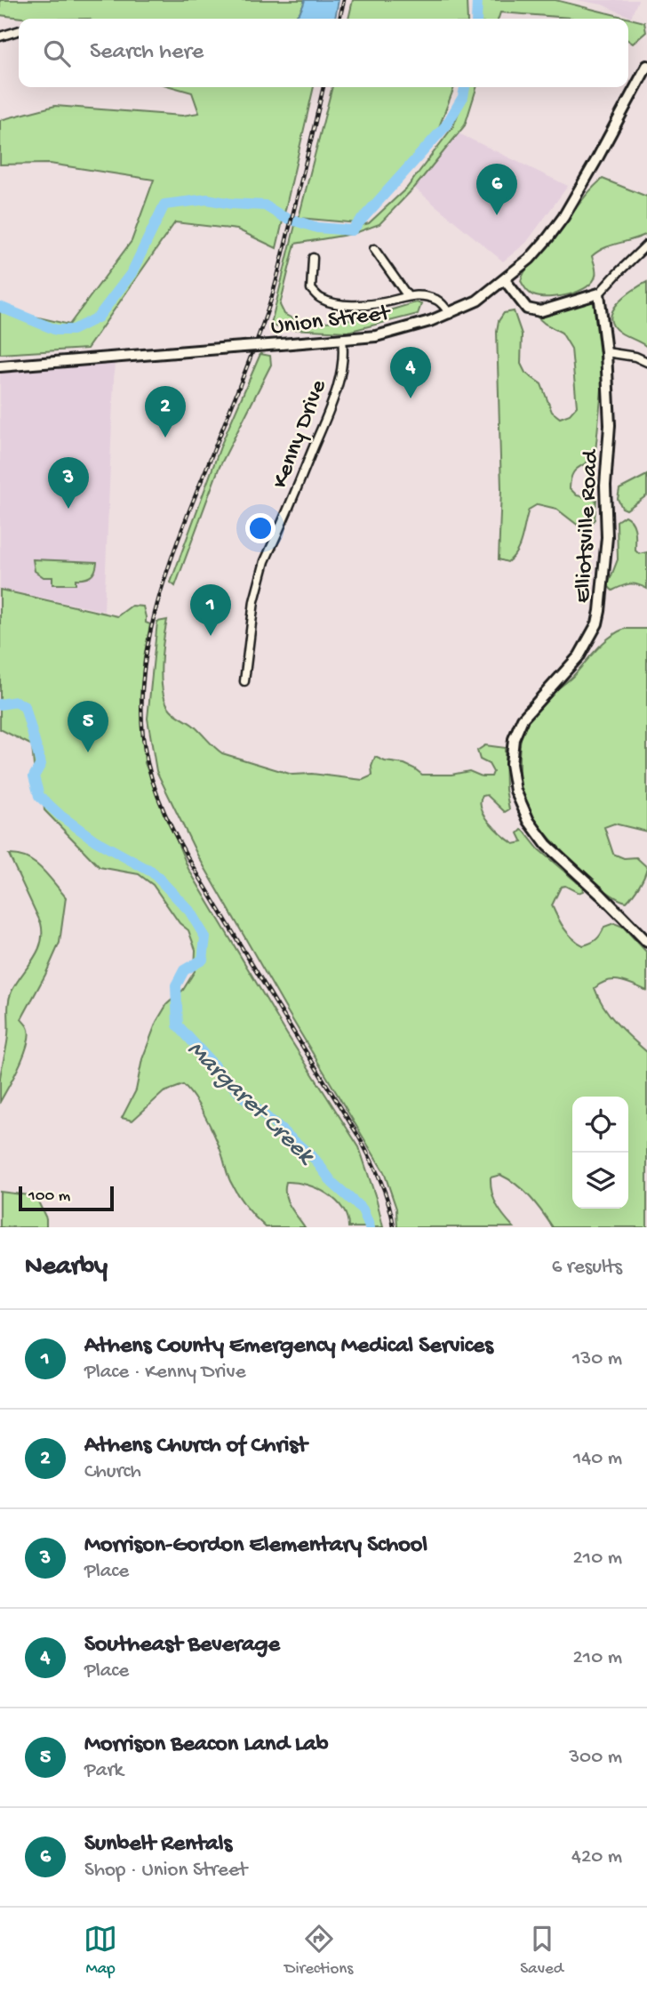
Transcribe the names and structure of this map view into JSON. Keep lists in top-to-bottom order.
{
  "streets": {
    "street": ["Union Street", "Kenny Drive", "Elliotsville Road"]
  },
  "crossings": [
    ["Union Street", "Kenny Drive"]
  ],
  "water": ["Margaret Creek"],
  "scale_bar": "100 m",
  "page": {
    "search": "Search here",
    "pins": [
      "6",
      "4",
      "2",
      "3",
      "1",
      "5"
    ],
    "scale": "100 m",
    "heading": ["Nearby", "6 results"],
    "list": [
      {
        "mark": "1",
        "name": "Athens County Emergency Medical Services",
        "note": "Place · Kenny Drive",
        "value": "130 m"
      },
      {
        "mark": "2",
        "name": "Athens Church of Christ",
        "note": "Church",
        "value": "140 m"
      },
      {
        "mark": "3",
        "name": "Morrison-Gordon Elementary School",
        "note": "Place",
        "value": "210 m"
      },
      {
        "mark": "4",
        "name": "Southeast Beverage",
        "note": "Place",
        "value": "210 m"
      },
      {
        "mark": "5",
        "name": "Morrison Beacon Land Lab",
        "note": "Park",
        "value": "300 m"
      },
      {
        "mark": "6",
        "name": "Sunbelt Rentals",
        "note": "Shop · Union Street",
        "value": "420 m"
      }
    ],
    "nav": ["Map", "Directions", "Saved"]
  }
}
